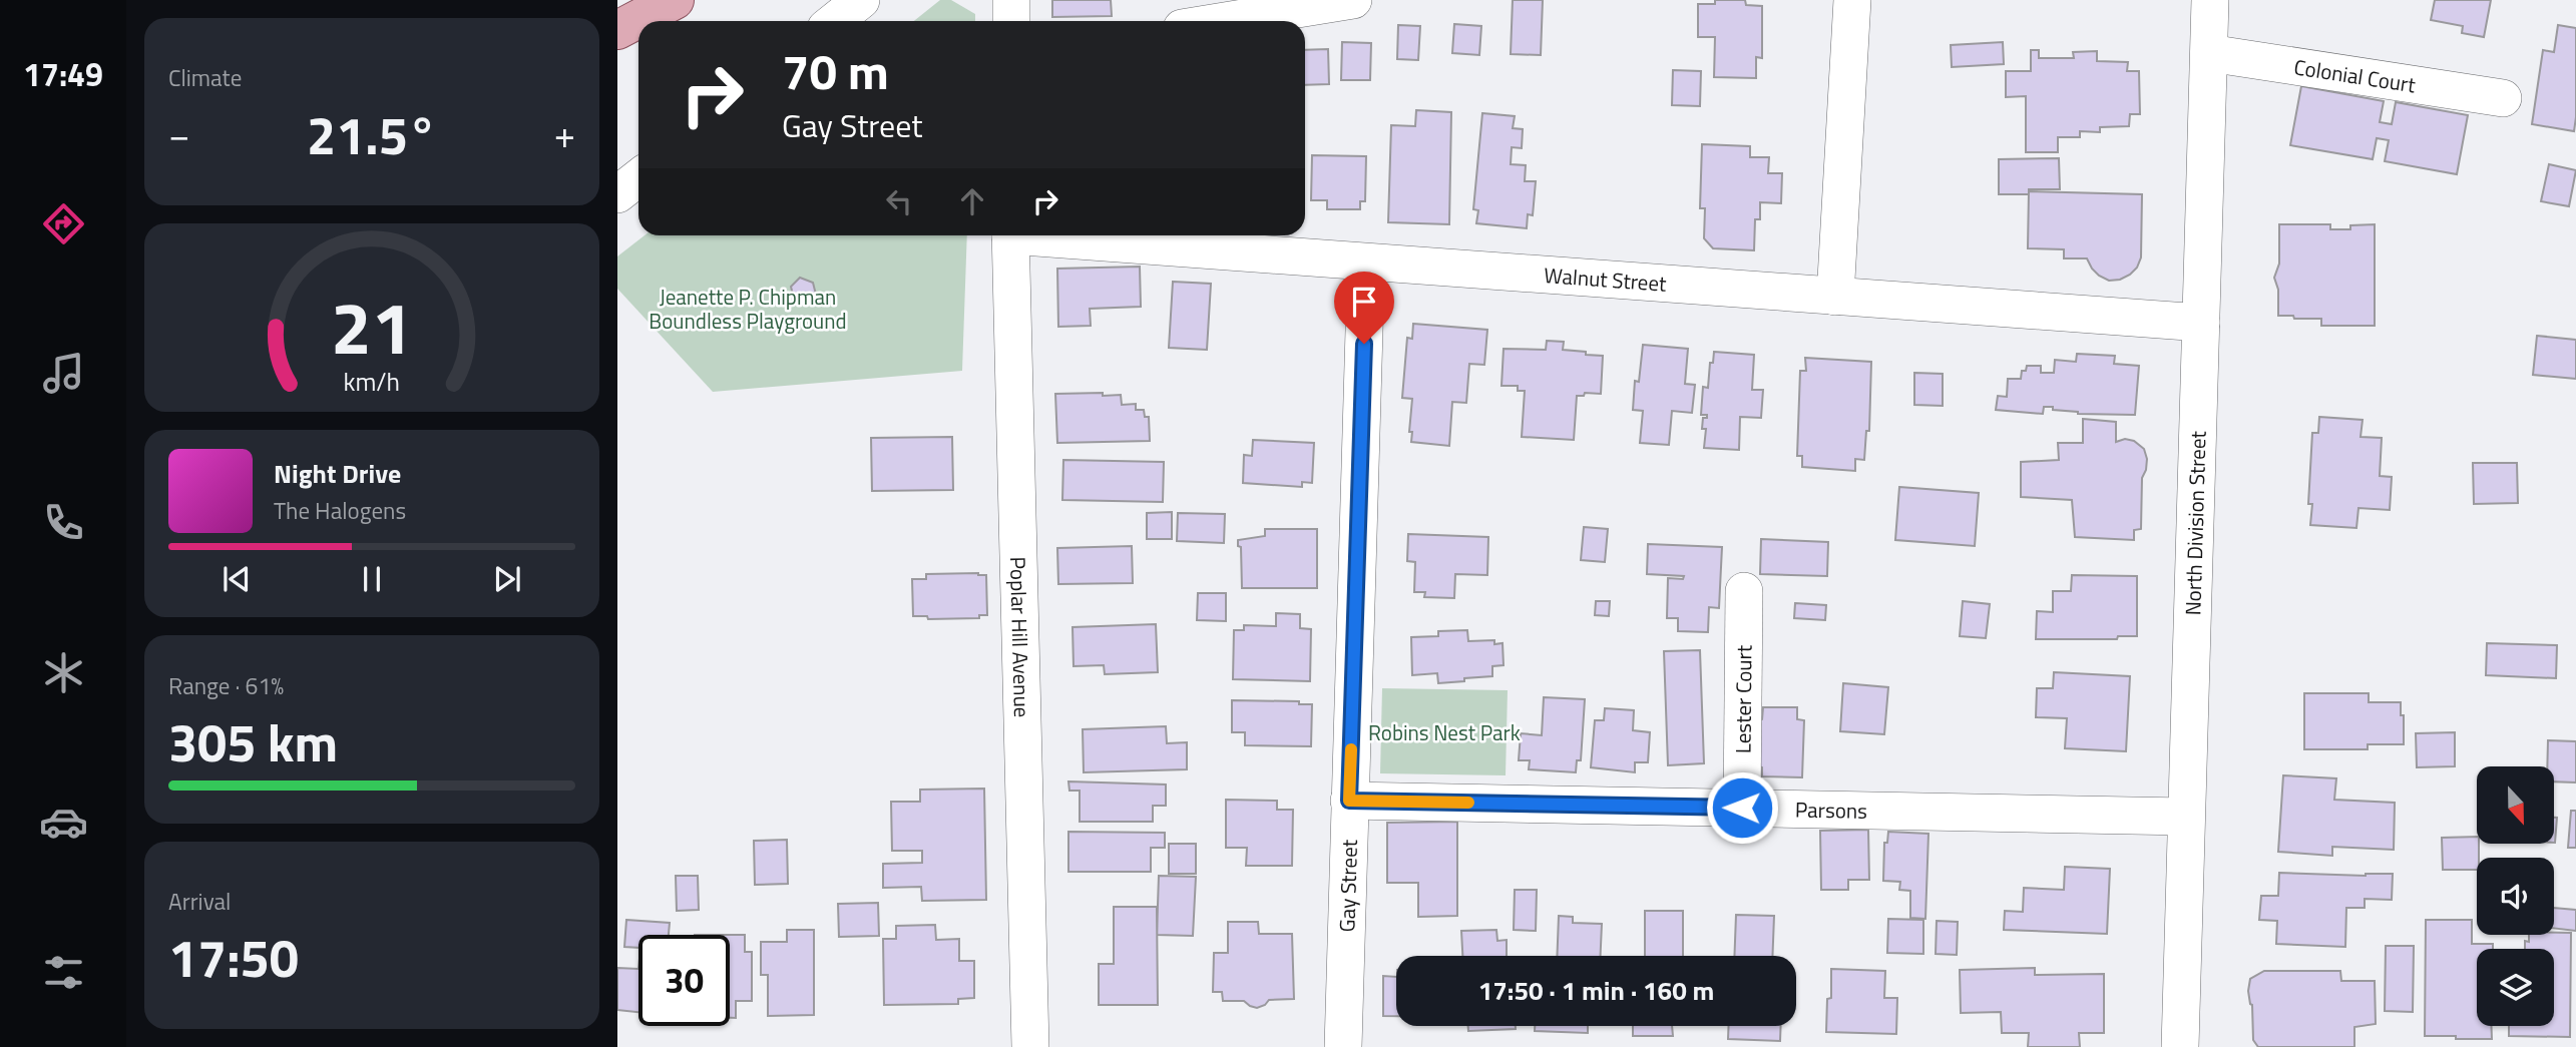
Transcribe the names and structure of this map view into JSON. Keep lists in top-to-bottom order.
{
  "streets": {
    "street": [
      "Colonial Court",
      "Walnut Street",
      "North Division Street",
      "Poplar Hill Avenue",
      "Lester Court",
      "Parsons",
      "Gay Street"
    ]
  },
  "crossings": [
    ["Colonial Court", "North Division Street"],
    ["Walnut Street", "North Division Street"],
    ["Walnut Street", "Gay Street"],
    ["North Division Street", "Parsons"],
    ["Lester Court", "Parsons"],
    ["Parsons", "Gay Street"]
  ],
  "parks": ["Jeanette P. Chipman Boundless Playground", "Robins Nest Park"],
  "north": "bottom",
  "page": {
    "tabs": "17:49",
    "tile": [
      "Climate",
      ["Range · 61%", "305 km"],
      ["Arrival", "17:50"]
    ],
    "turn": ["70 m", "Gay Street"],
    "heat": ["−", "21.5°", "+"],
    "song": ["Night Drive", "The Halogens"],
    "limit": "30",
    "trip": "17:50 · 1 min · 160 m",
    "gauge": ["21", "km/h"]
  }
}
